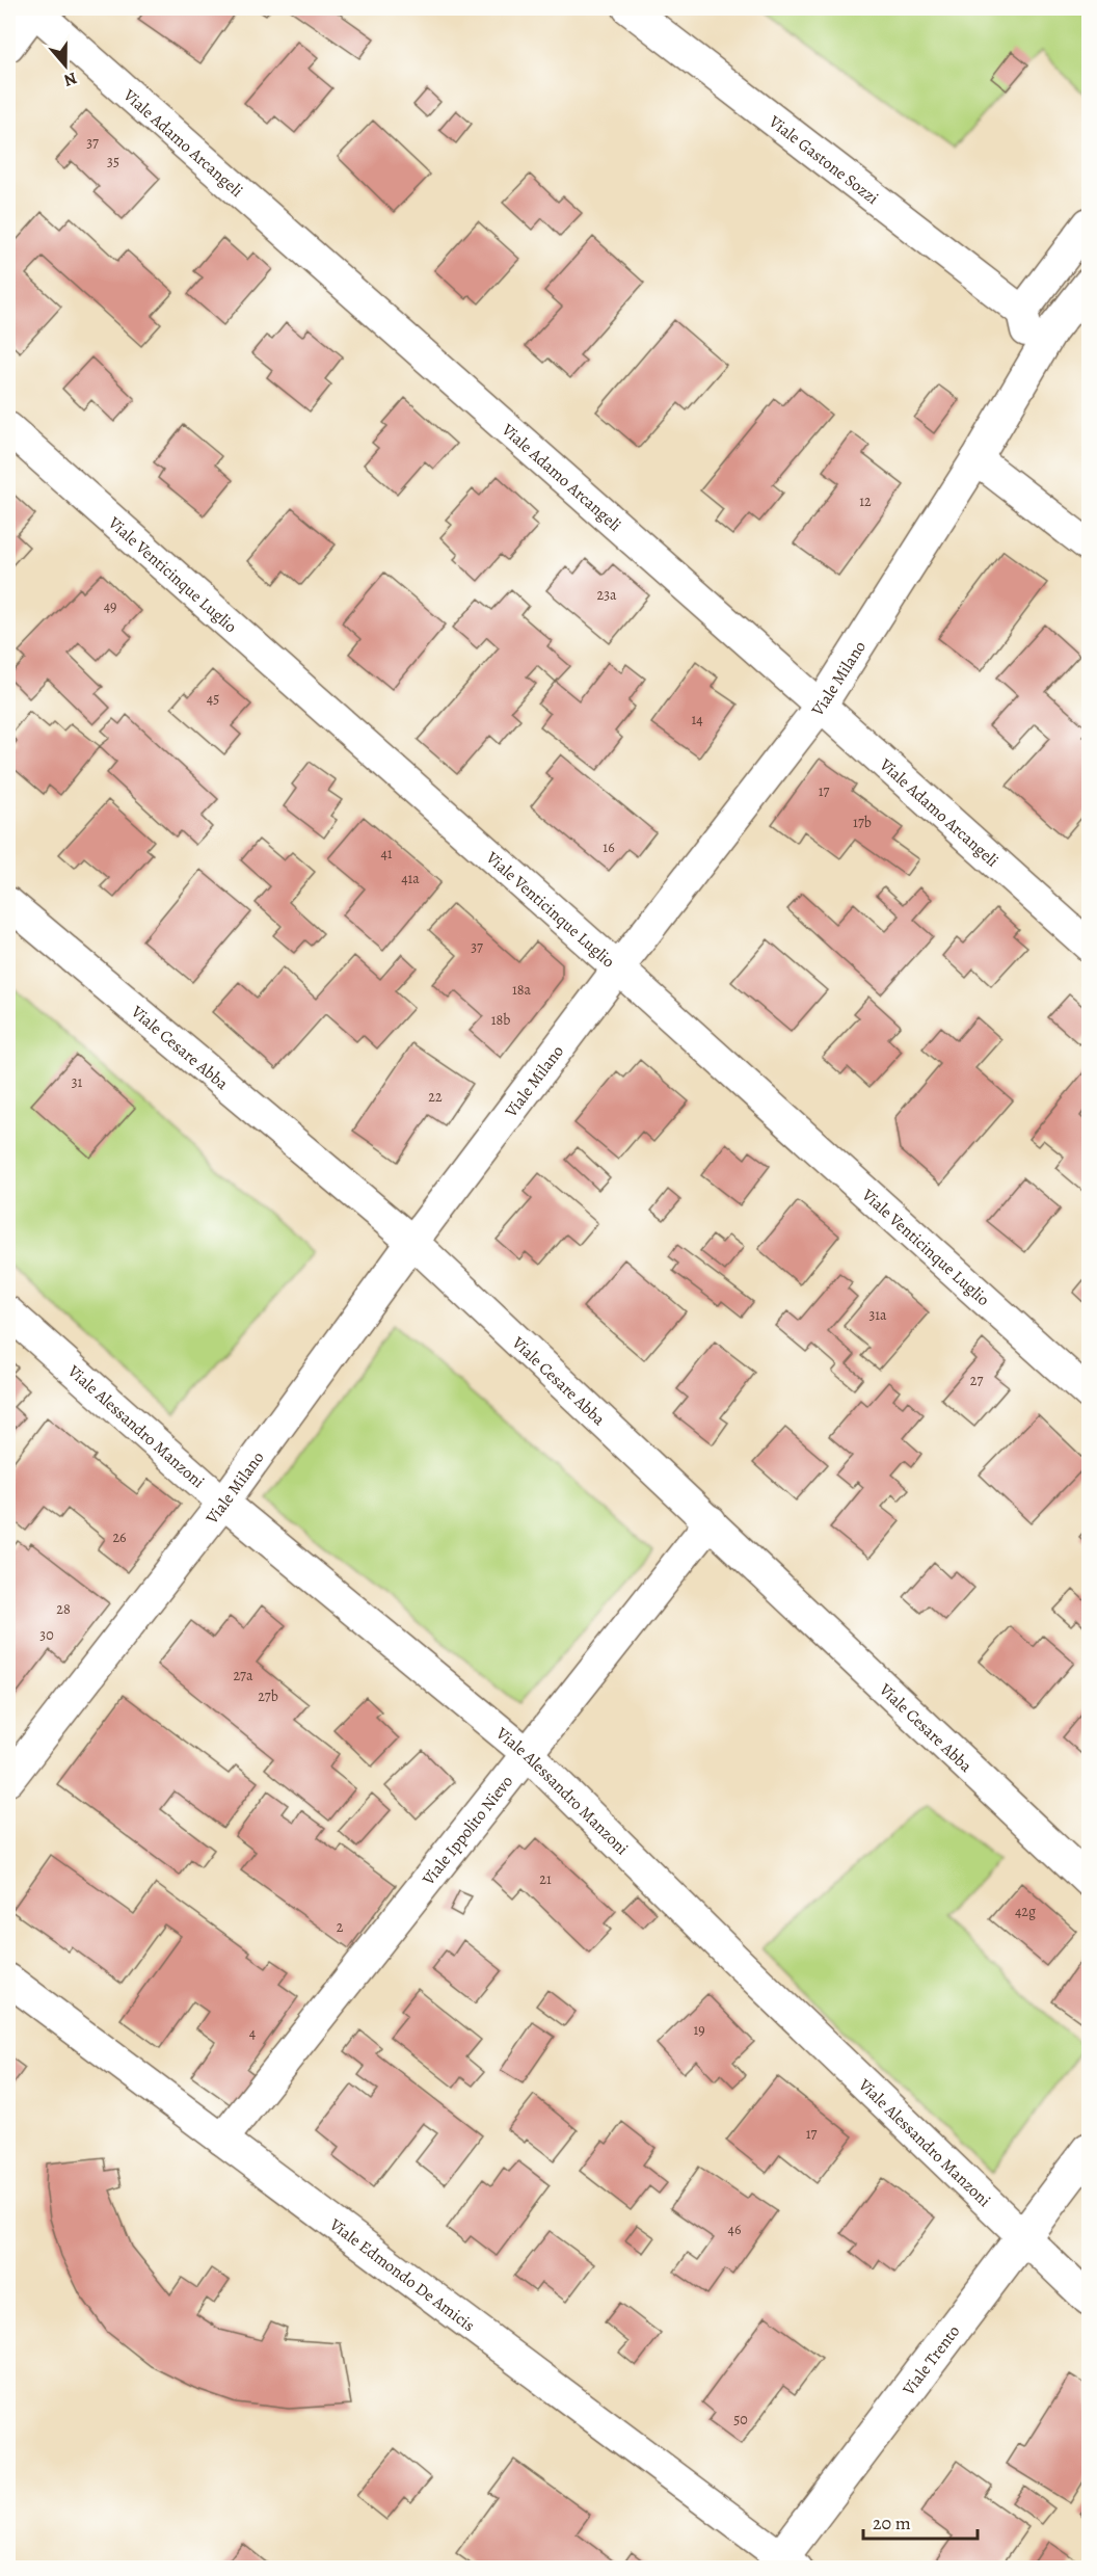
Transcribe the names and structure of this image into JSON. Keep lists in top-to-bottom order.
{
  "streets": {
    "street": [
      "Viale Adamo Arcangeli",
      "Viale Gastone Sozzi",
      "Viale Venticinque Luglio",
      "Viale Milano",
      "Viale Cesare Abba",
      "Viale Alessandro Manzoni",
      "Viale Ippolito Nievo",
      "Viale Edmondo De Amicis",
      "Viale Trento"
    ]
  },
  "crossings": [
    ["Viale Adamo Arcangeli", "Viale Milano"],
    ["Viale Venticinque Luglio", "Viale Milano"],
    ["Viale Milano", "Viale Cesare Abba"],
    ["Viale Milano", "Viale Alessandro Manzoni"],
    ["Viale Cesare Abba", "Viale Ippolito Nievo"],
    ["Viale Alessandro Manzoni", "Viale Ippolito Nievo"],
    ["Viale Alessandro Manzoni", "Viale Trento"],
    ["Viale Ippolito Nievo", "Viale Edmondo De Amicis"],
    ["Viale Edmondo De Amicis", "Viale Trento"]
  ],
  "house_numbers": [
    "37",
    "35",
    "12",
    "23a",
    "49",
    "45",
    "14",
    "17",
    "17b",
    "16",
    "41",
    "41a",
    "37",
    "18a",
    "18b",
    "31",
    "22",
    "31a",
    "27",
    "26",
    "28",
    "30",
    "27a",
    "27b",
    "21",
    "42g",
    "2",
    "19",
    "4",
    "17",
    "46",
    "50"
  ],
  "scale_bar": "20 m",
  "north": "bottom"
}
